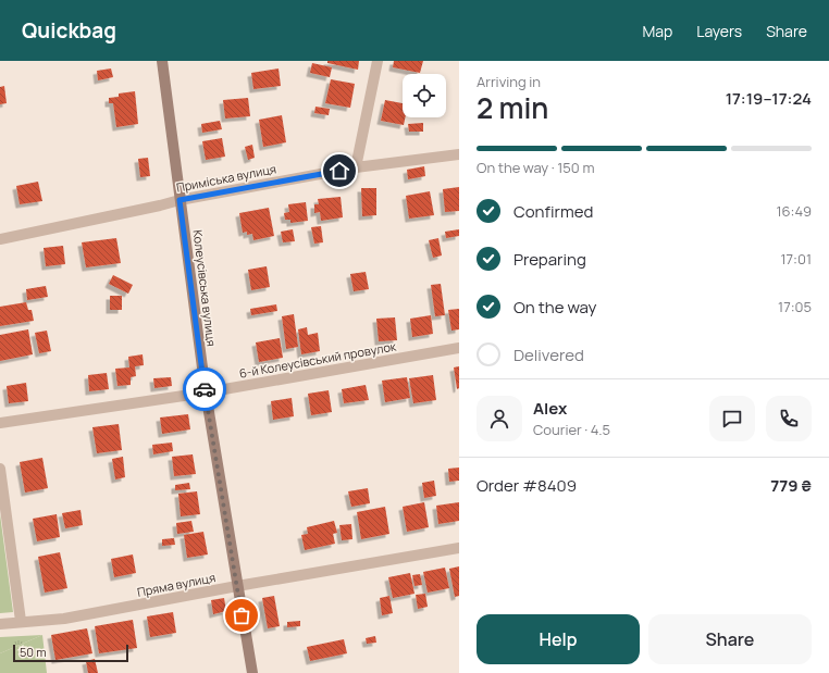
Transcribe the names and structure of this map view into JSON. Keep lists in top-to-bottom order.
{
  "streets": {
    "street": [
      "Приміська вулиця",
      "Колеусівська вулиця",
      "6-й Колеусівський провулок",
      "Пряма вулиця"
    ]
  },
  "crossings": [
    ["Приміська вулиця", "Колеусівська вулиця"],
    ["Колеусівська вулиця", "6-й Колеусівський провулок"],
    ["Колеусівська вулиця", "Пряма вулиця"]
  ],
  "scale_bar": "50 m",
  "page": {
    "header": "Quickbag",
    "nav": ["Map", "Layers", "Share"],
    "heading": ["2 min", "Arriving in", "17:19–17:24"],
    "panel": [
      "Alex",
      "Courier · 4.5",
      "Order #8409",
      "779 ₴"
    ],
    "bar": "On the way · 150 m",
    "list": [
      ["Confirmed", "16:49"],
      ["Preparing", "17:01"],
      ["On the way", "17:05"],
      "Delivered"
    ],
    "buttons": ["Help", "Share"],
    "scale": "50 m"
  }
}
